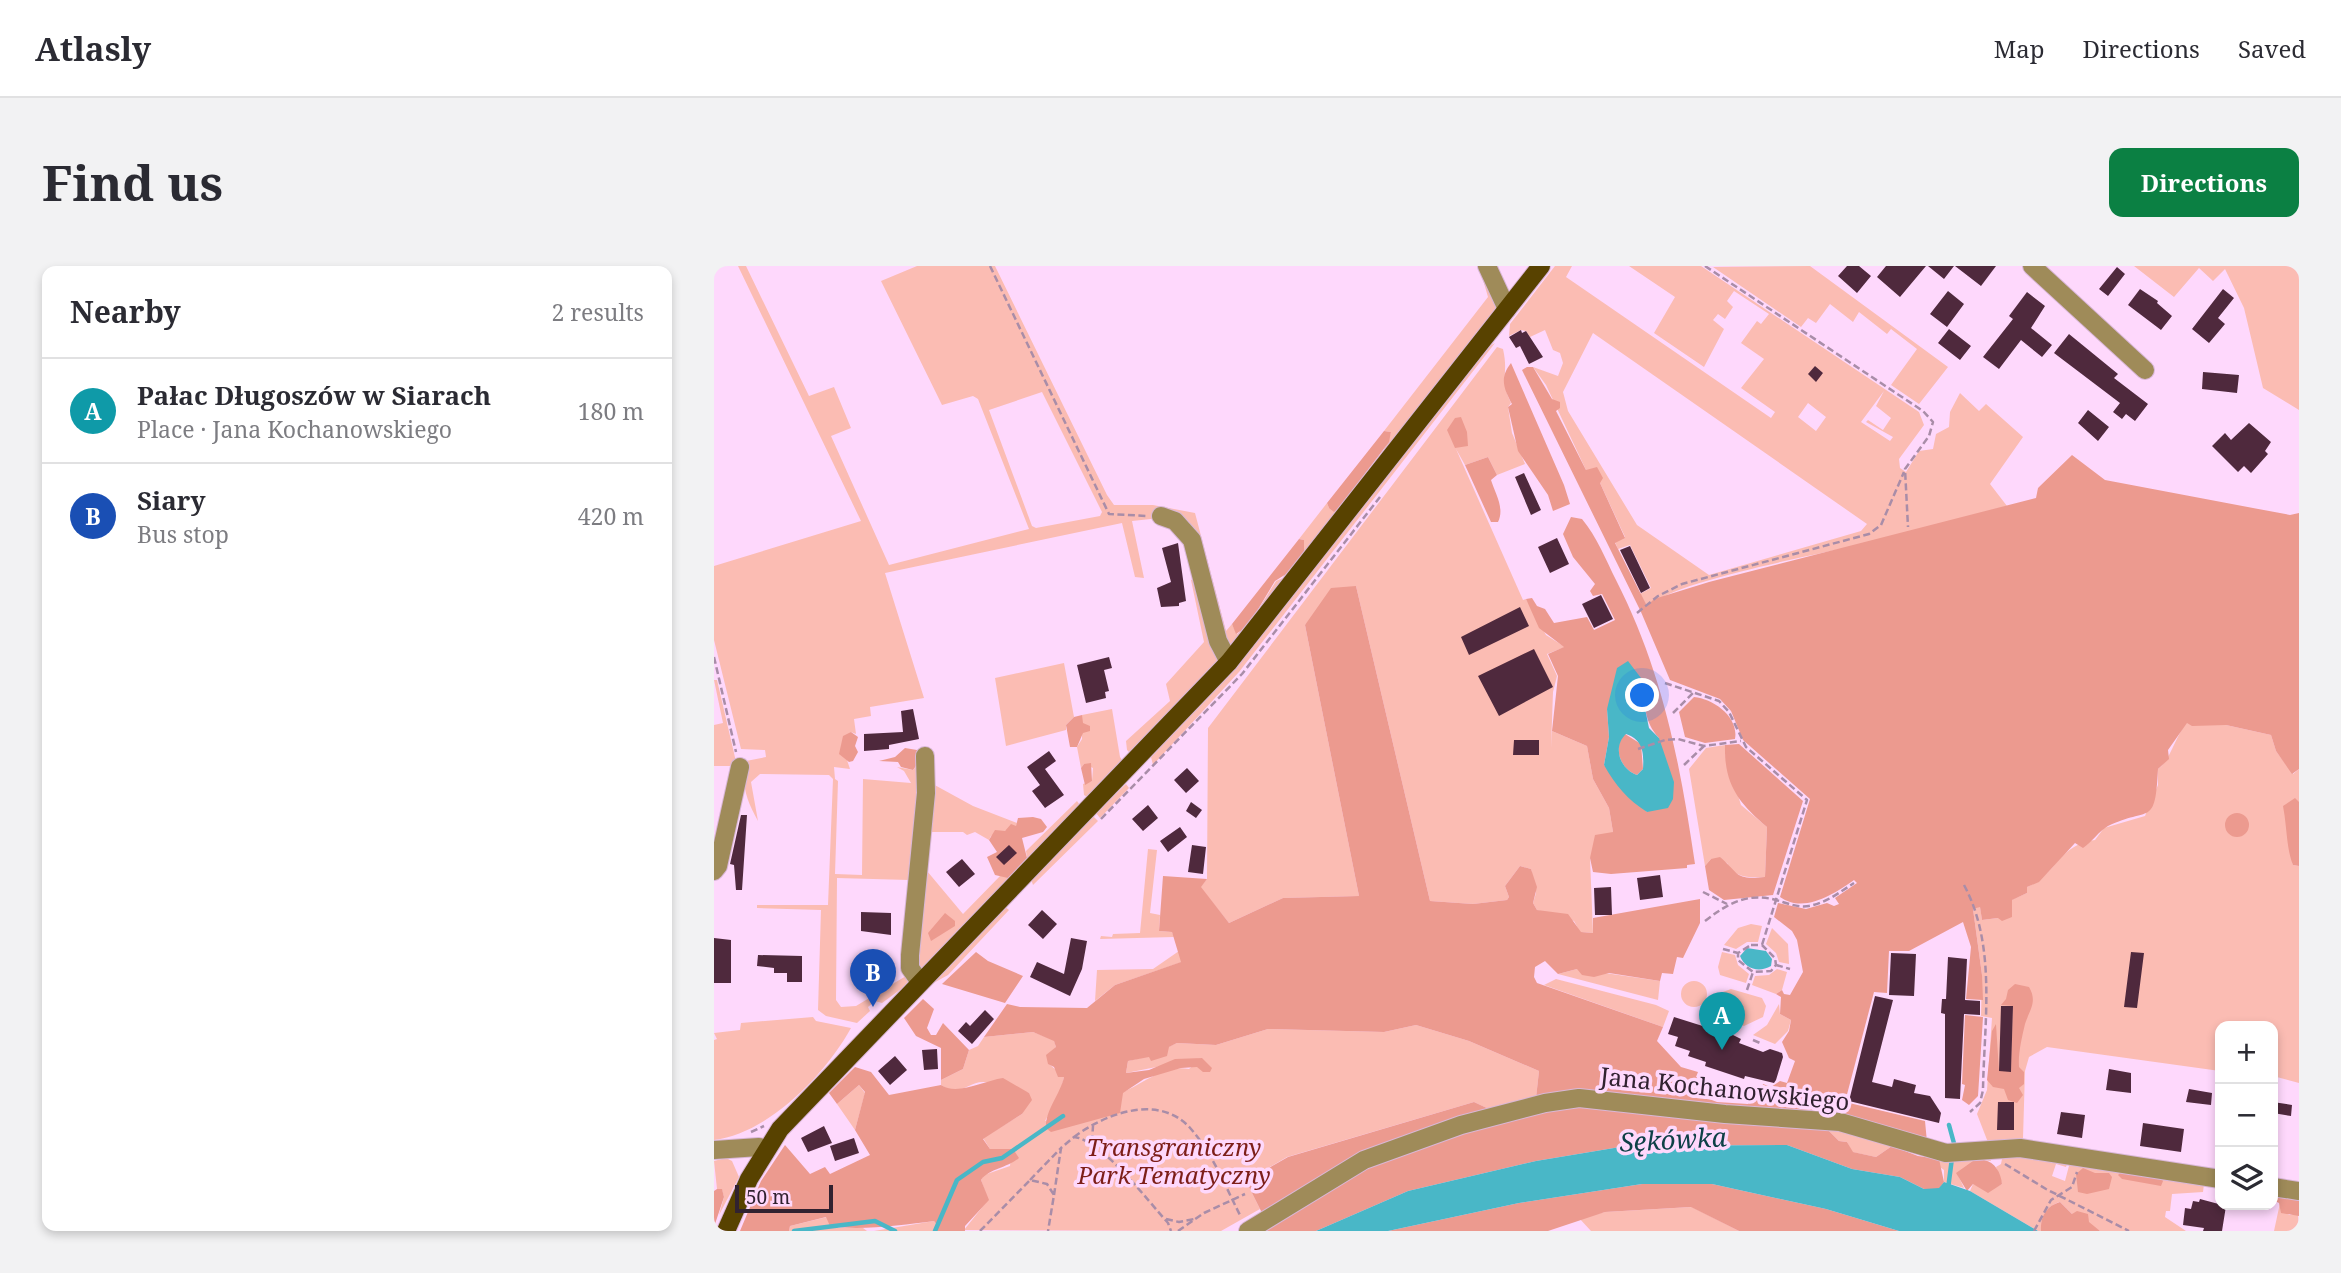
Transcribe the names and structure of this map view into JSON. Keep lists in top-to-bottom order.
{
  "streets": {
    "street": ["Jana Kochanowskiego"]
  },
  "water": ["Sękówka"],
  "parks": ["Transgraniczny Park Tematyczny"],
  "scale_bar": "50 m",
  "page": {
    "header": "Atlasly",
    "nav": ["Map", "Directions", "Saved"],
    "buttons": "Directions",
    "title": "Find us",
    "heading": ["Nearby", "2 results"],
    "list": [
      {
        "mark": "A",
        "name": "Pałac Długoszów w Siarach",
        "note": "Place · Jana Kochanowskiego",
        "value": "180 m"
      },
      {
        "mark": "B",
        "name": "Siary",
        "note": "Bus stop",
        "value": "420 m"
      }
    ],
    "pins": ["B", "A"],
    "map_buttons": ["+", "−"],
    "scale": "50 m"
  }
}
